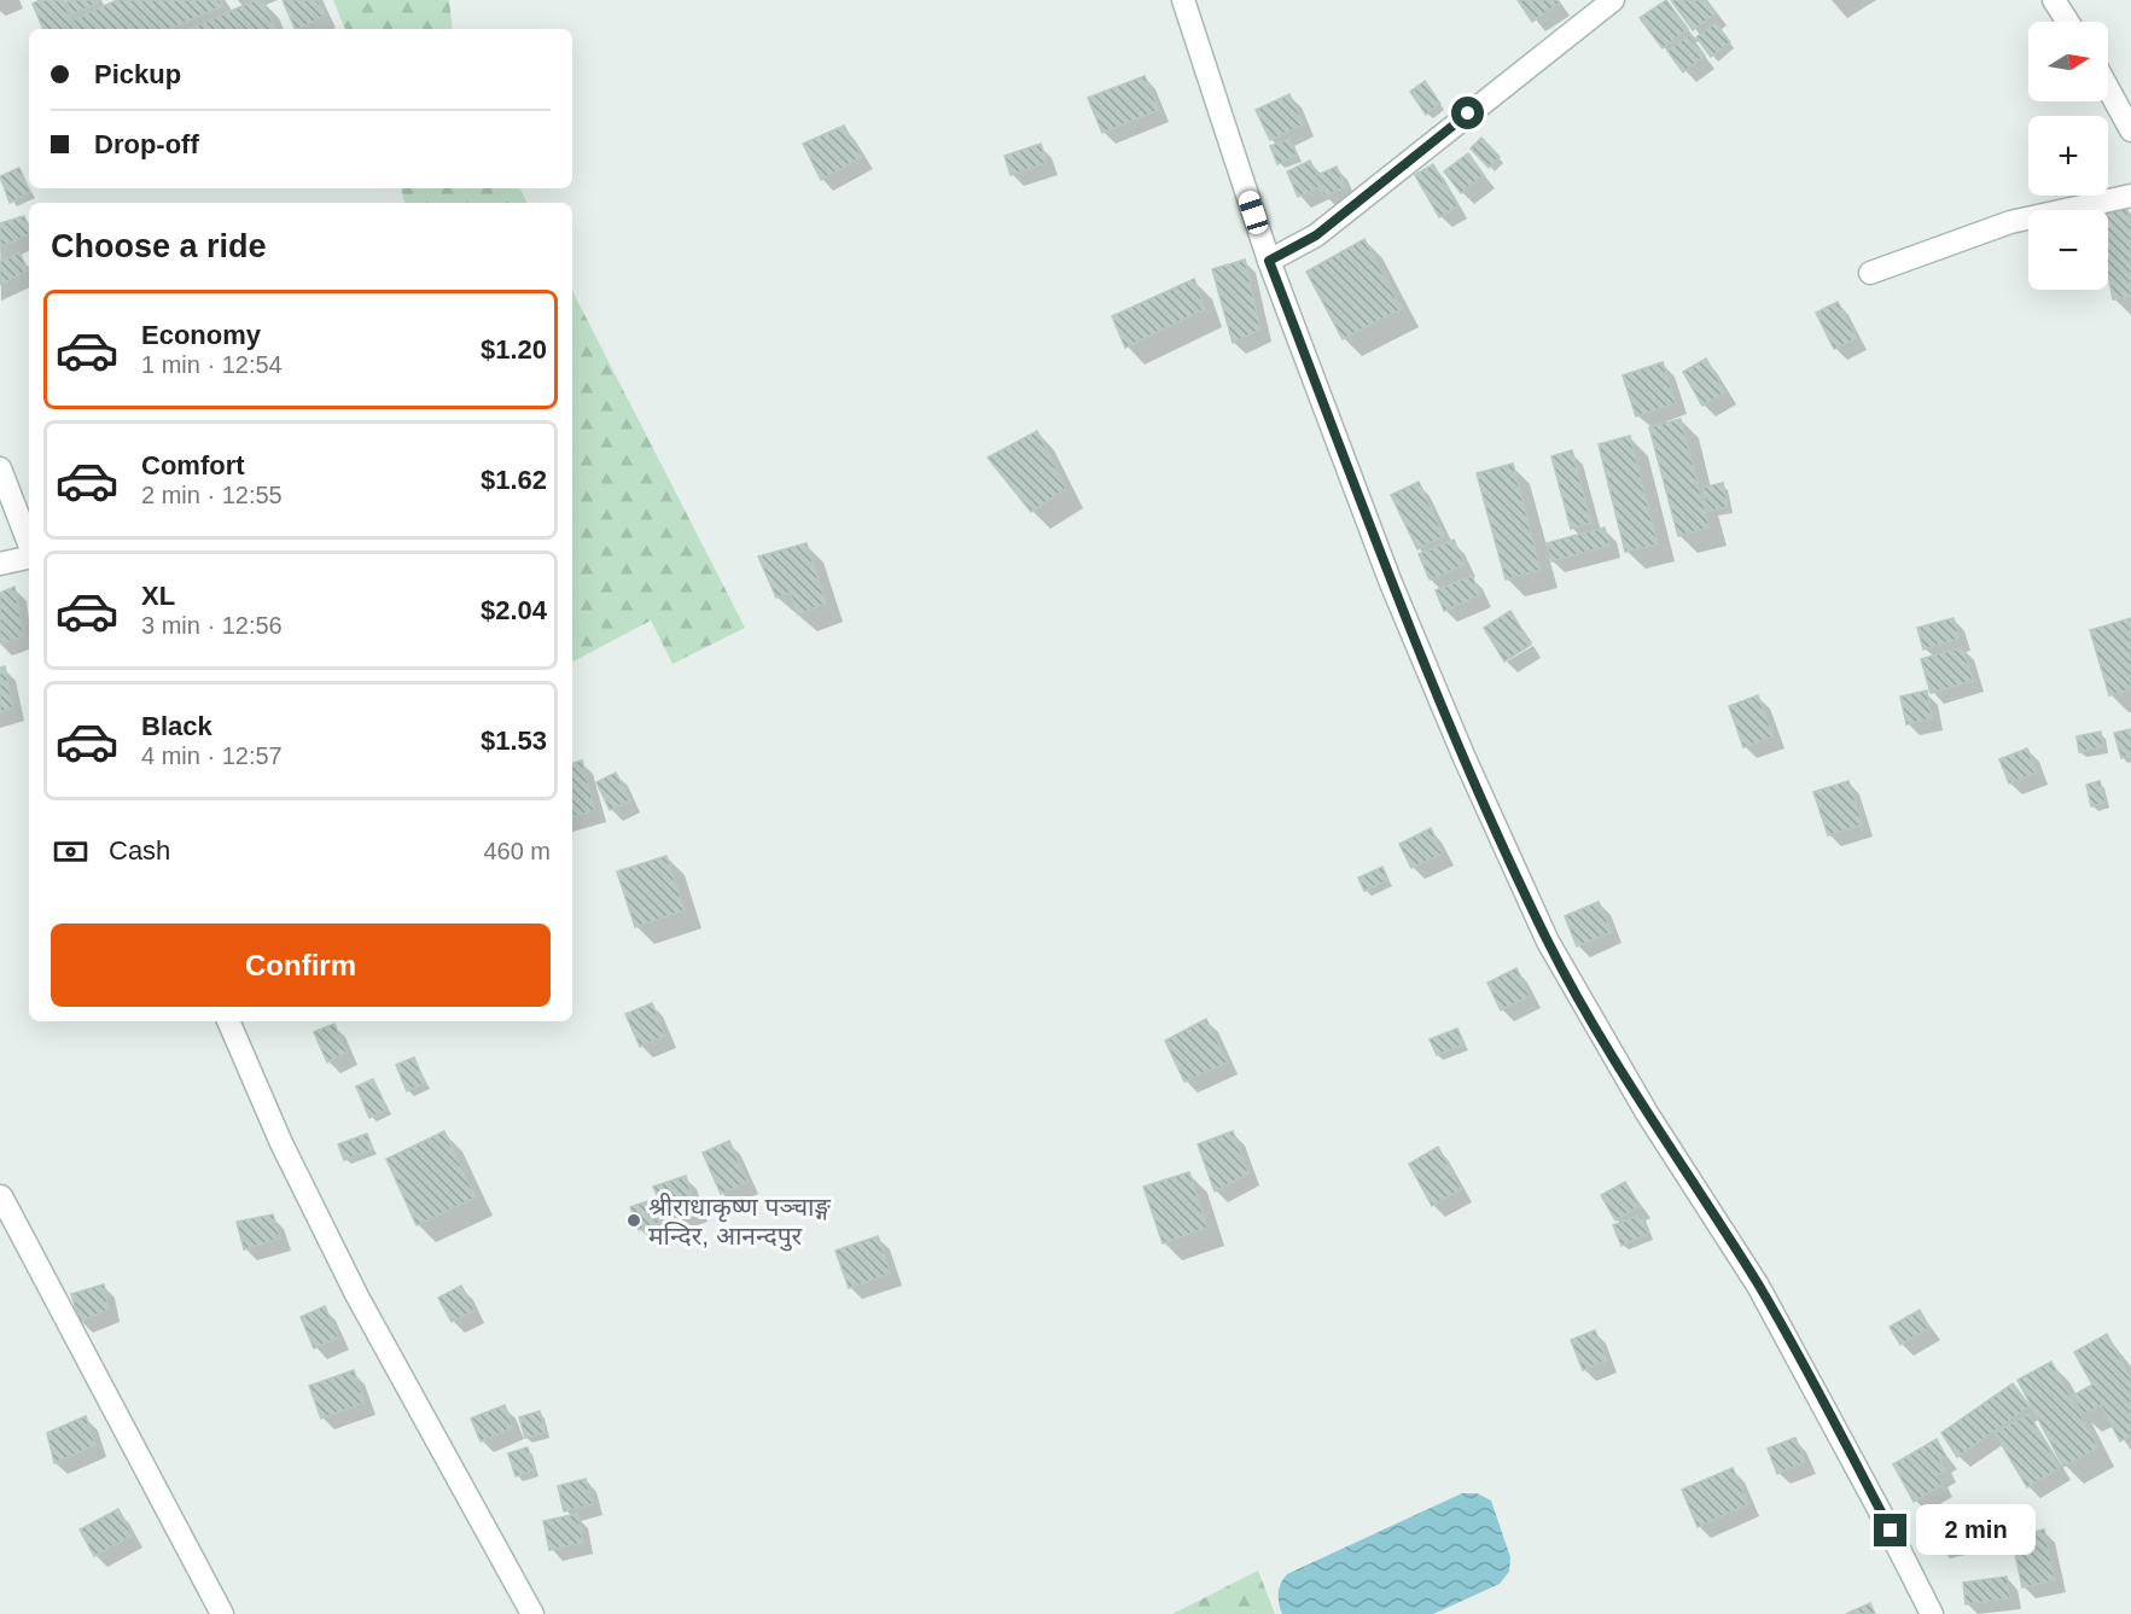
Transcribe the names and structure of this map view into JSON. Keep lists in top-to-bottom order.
{
  "places": ["श्रीराधाकृष्ण पञ्चाङ्ग मन्दिर, आनन्दपुर"],
  "north": "right",
  "page": {
    "map_buttons": ["+", "−"],
    "banner": ["Pickup", "Drop-off"],
    "heading": "Choose a ride",
    "list": [
      {
        "name": "Economy",
        "note": "1 min · 12:54",
        "value": "$1.20"
      },
      {
        "name": "Comfort",
        "note": "2 min · 12:55",
        "value": "$1.62"
      },
      {
        "name": "XL",
        "note": "3 min · 12:56",
        "value": "$2.04"
      },
      {
        "name": "Black",
        "note": "4 min · 12:57",
        "value": "$1.53"
      }
    ],
    "pay": ["Cash", "460 m"],
    "buttons": "Confirm",
    "bubble": "2 min"
  }
}
